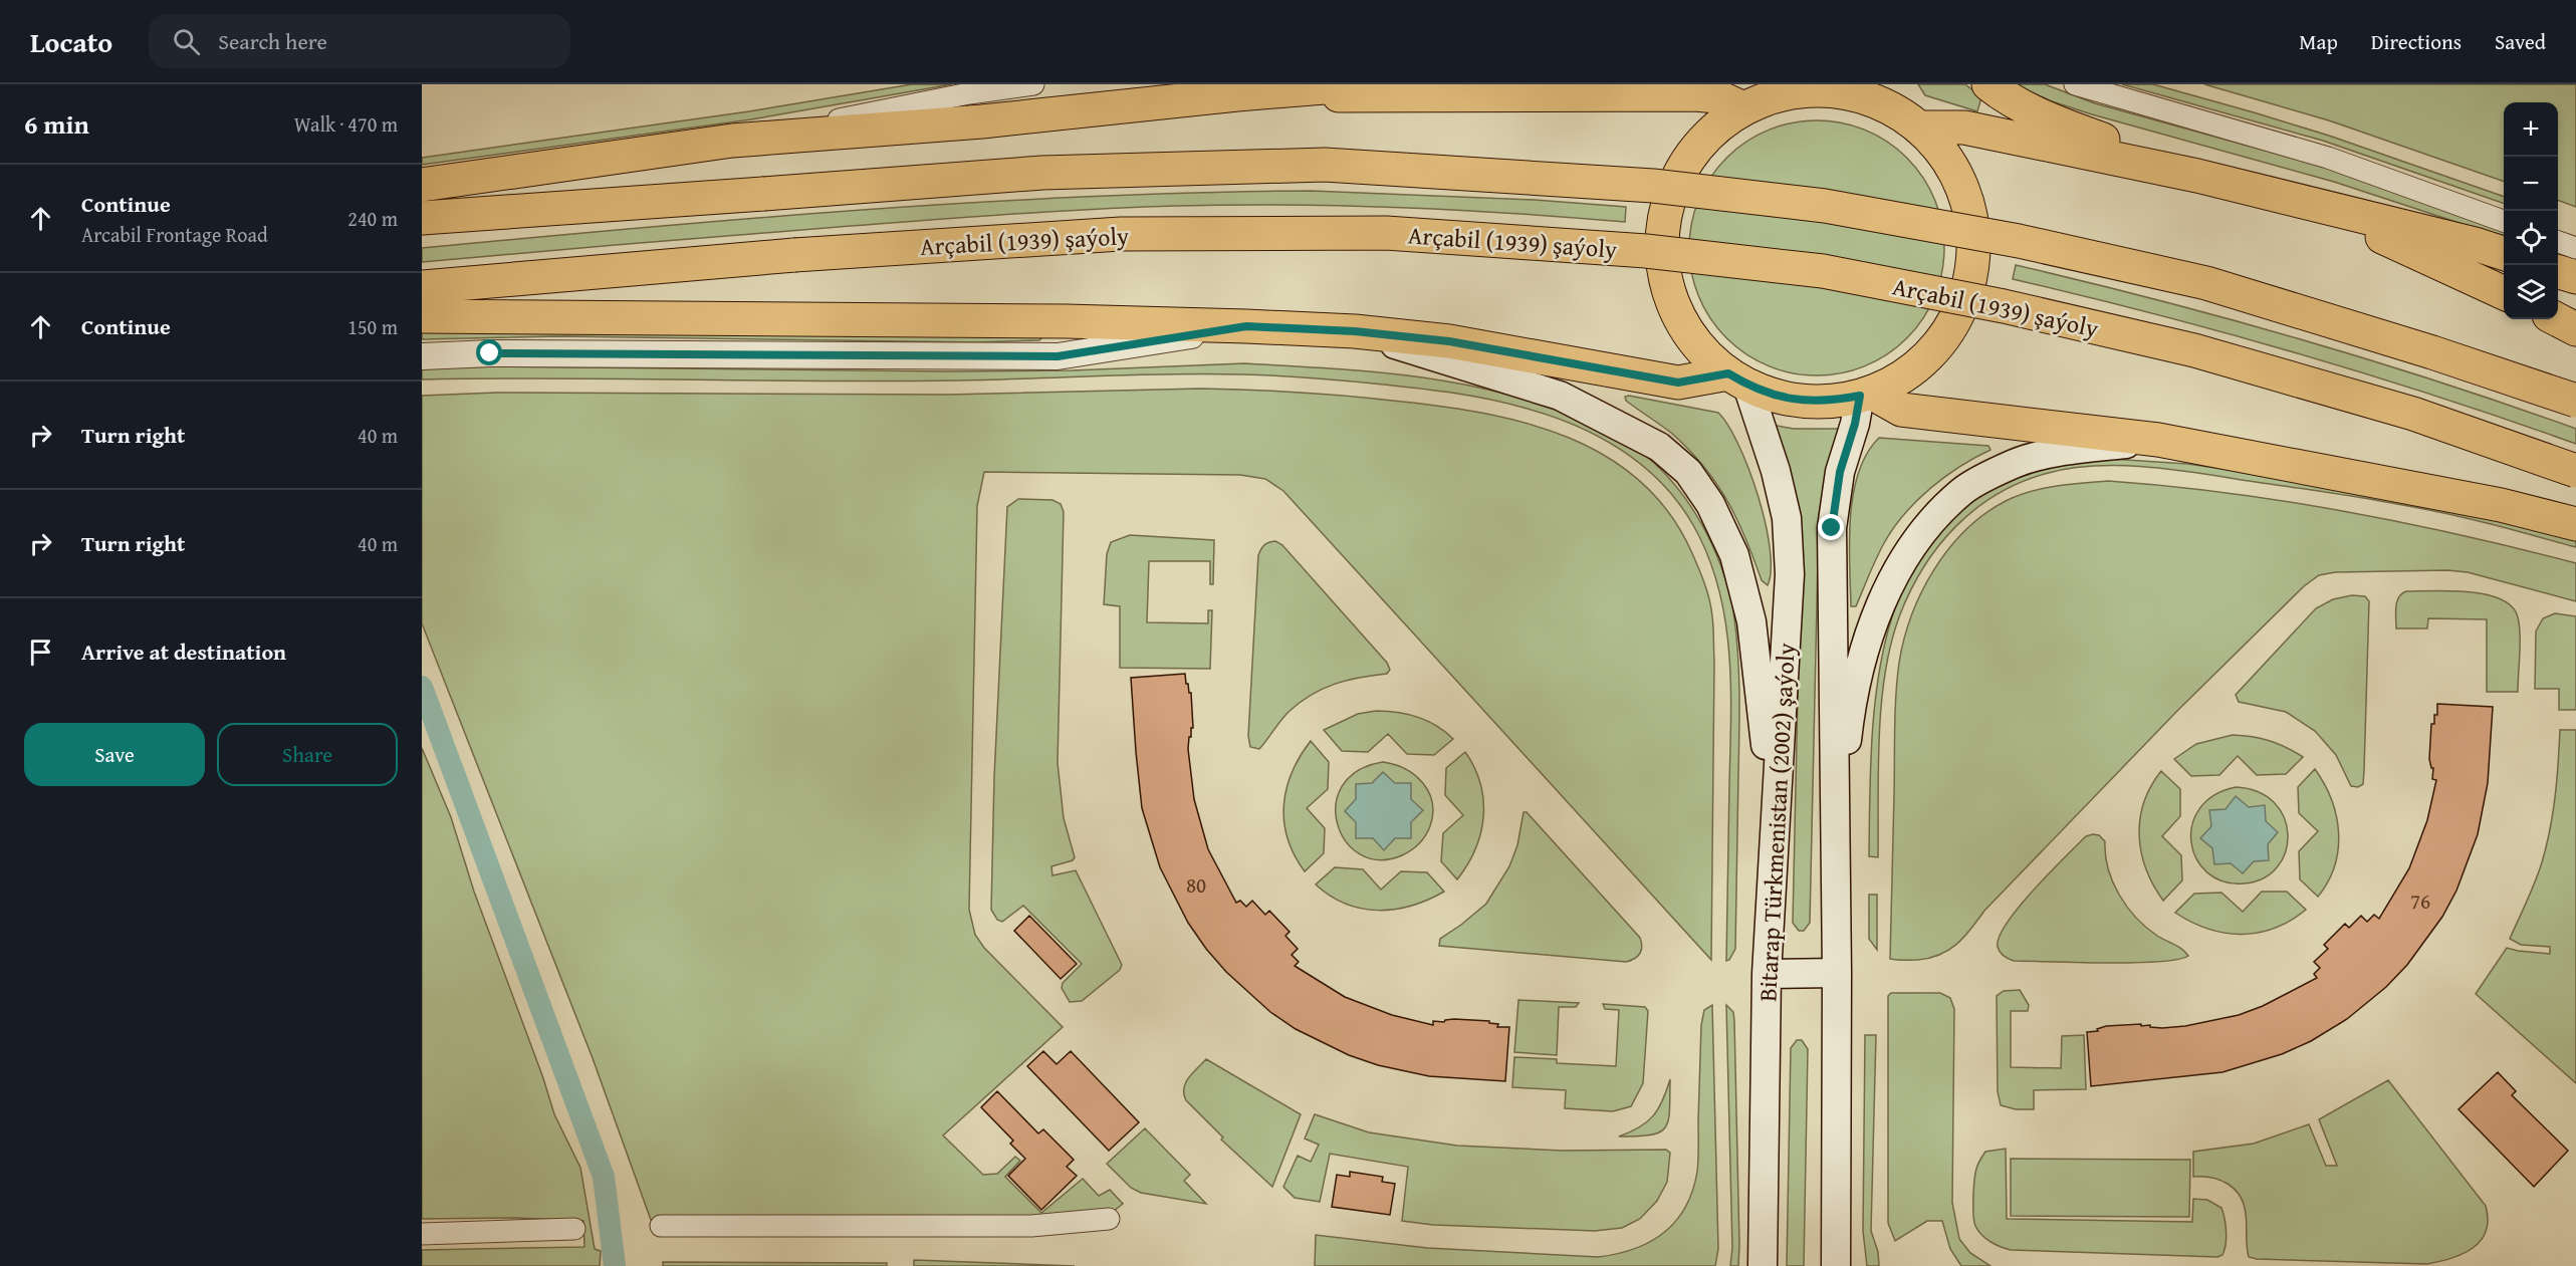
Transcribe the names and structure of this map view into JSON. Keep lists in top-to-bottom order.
{
  "streets": {
    "main road": ["Arçabil (1939) şaýoly", "Bitarap Türkmenistan (2002) şaýoly"]
  },
  "house_numbers": ["80", "76"],
  "page": {
    "header": "Locato",
    "search": "Search here",
    "nav": ["Map", "Directions", "Saved"],
    "heading": ["6 min", "Walk · 470 m"],
    "map_buttons": ["+", "−"],
    "list": [
      ["Continue", "Arcabil Frontage Road", "240 m"],
      ["Continue", "150 m"],
      ["Turn right", "40 m"],
      ["Turn right", "40 m"],
      "Arrive at destination"
    ],
    "buttons": ["Save", "Share"]
  }
}
